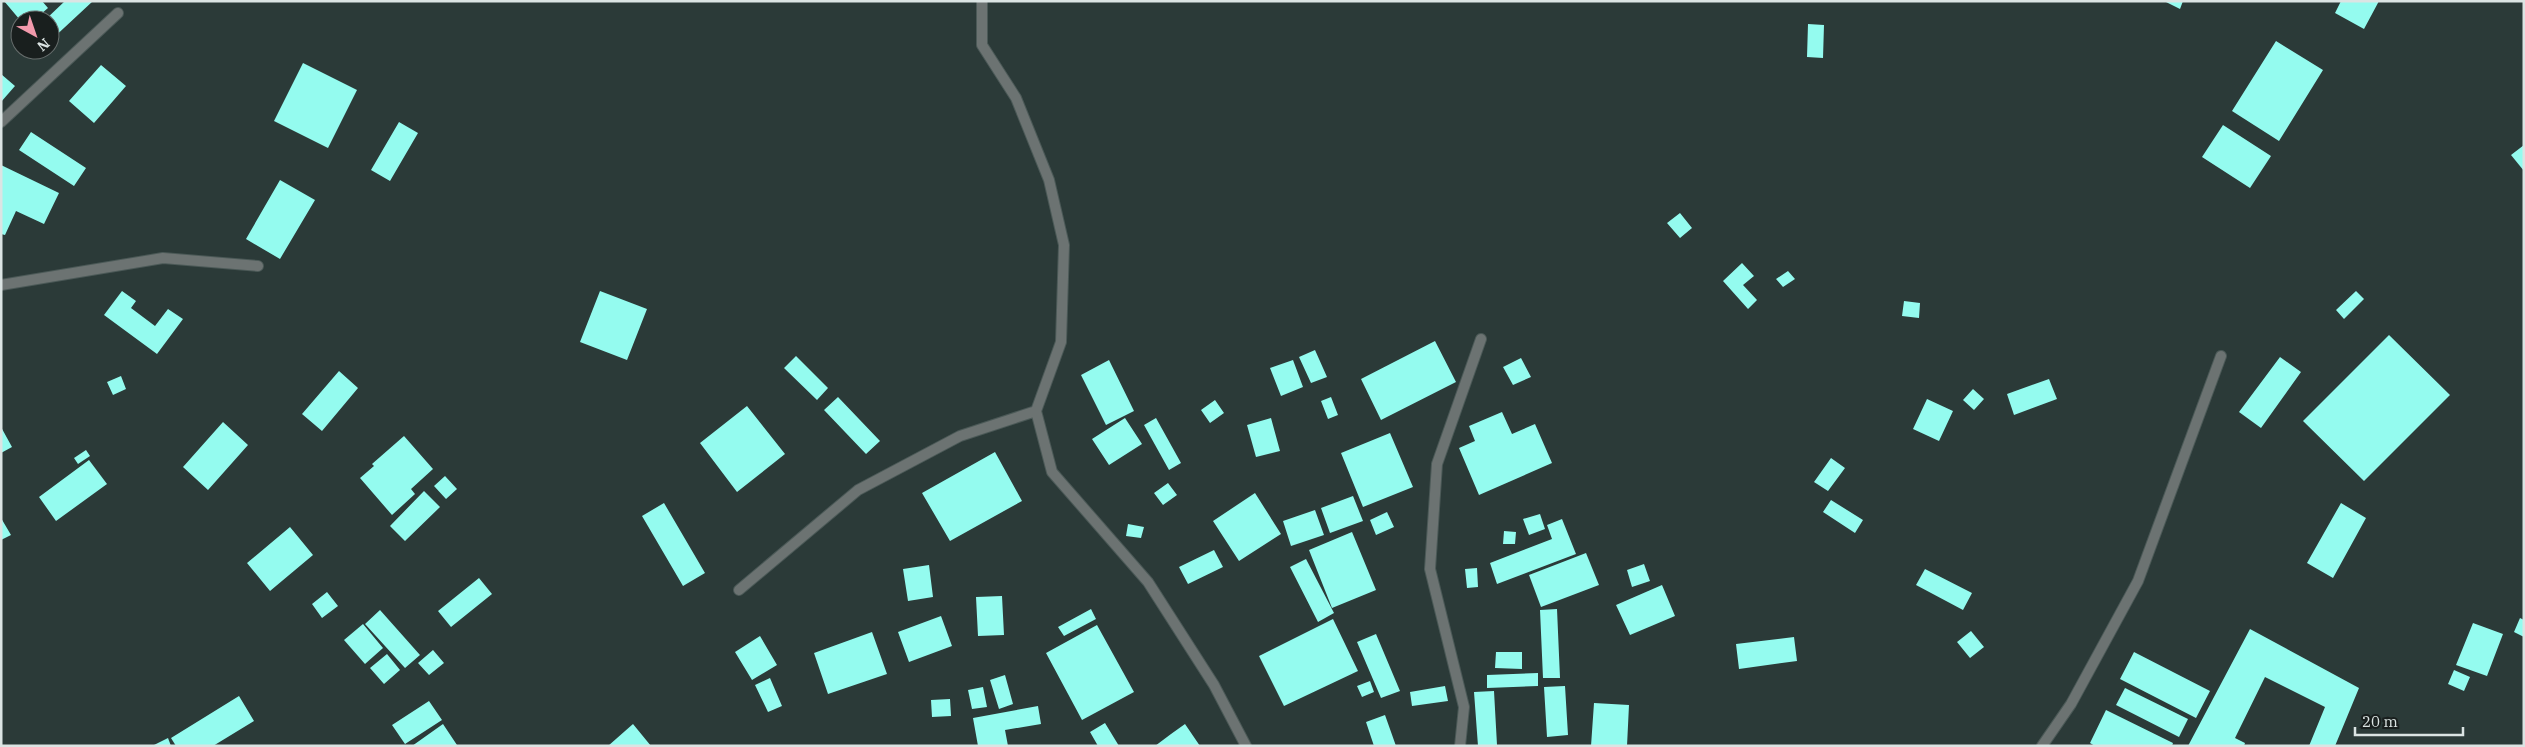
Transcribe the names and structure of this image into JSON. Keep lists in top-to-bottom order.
{
  "scale_bar": "20 m",
  "north": "bottom right"
}
